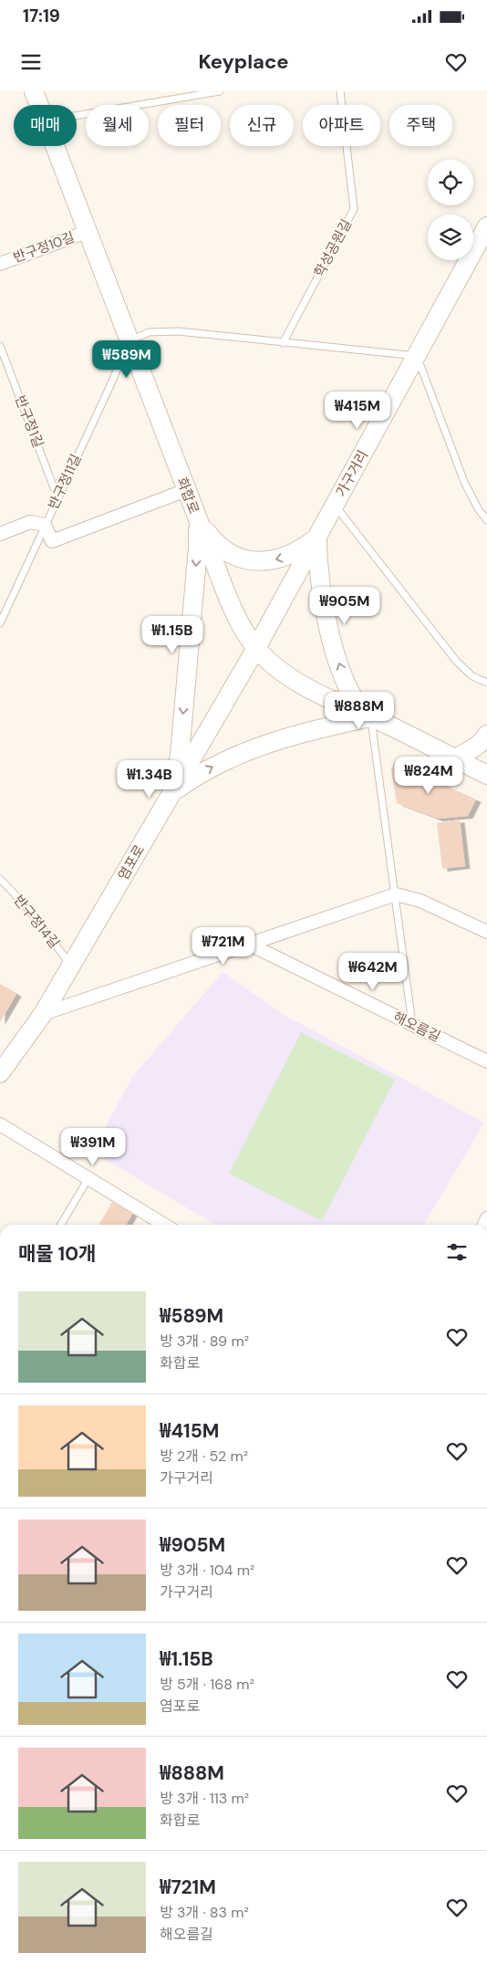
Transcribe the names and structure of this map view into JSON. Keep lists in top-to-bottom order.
{
  "streets": {
    "main road": ["가구거리", "화합로", "염포로"],
    "street": ["반구정10길", "해오름길"],
    "lane": [
      "학성공원길",
      "반구정1길",
      "반구정11길",
      "반구정14길"
    ]
  },
  "crossings": [
    ["반구정10길", "화합로"],
    ["반구정1길", "반구정11길"],
    ["가구거리", "화합로"],
    ["가구거리", "염포로"],
    ["반구정11길", "화합로"],
    ["화합로", "염포로"],
    ["염포로", "반구정14길"]
  ],
  "page": {
    "status": "17:19",
    "header": "Keyplace",
    "chip": [
      "매매",
      "월세",
      "필터",
      "신규",
      "아파트",
      "주택"
    ],
    "price": [
      "₩589M",
      "₩415M",
      "₩905M",
      "₩1.15B",
      "₩888M",
      "₩824M",
      "₩1.34B",
      "₩721M",
      "₩642M",
      "₩391M"
    ],
    "heading": "매물 10개",
    "list": [
      {
        "name": "₩589M",
        "note": "방 3개 · 89 m² · 화합로"
      },
      {
        "name": "₩415M",
        "note": "방 2개 · 52 m² · 가구거리"
      },
      {
        "name": "₩905M",
        "note": "방 3개 · 104 m² · 가구거리"
      },
      {
        "name": "₩1.15B",
        "note": "방 5개 · 168 m² · 염포로"
      },
      {
        "name": "₩888M",
        "note": "방 3개 · 113 m² · 화합로"
      },
      {
        "name": "₩721M",
        "note": "방 3개 · 83 m² · 해오름길"
      }
    ]
  }
}
